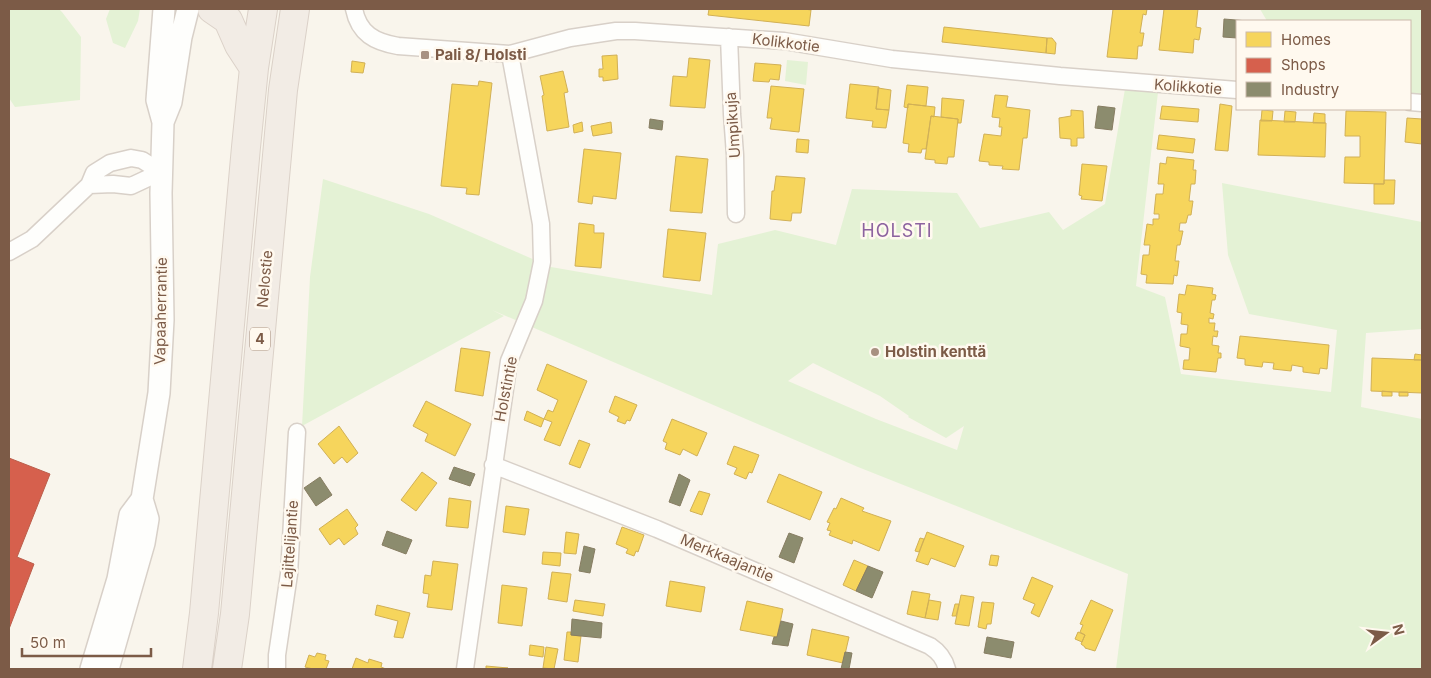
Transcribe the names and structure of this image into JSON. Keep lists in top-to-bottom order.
{
  "streets": {
    "highway": ["Nelostie", "4"],
    "street": [
      "Kolikkotie",
      "Umpikuja",
      "Vapaaherrantie",
      "Holstintie",
      "Lajittelijantie",
      "Merkkaajantie"
    ]
  },
  "crossings": [
    ["Kolikkotie", "Umpikuja"],
    ["Kolikkotie", "Holstintie"],
    ["Holstintie", "Merkkaajantie"]
  ],
  "districts": ["HOLSTI"],
  "places": {
    "transit": ["Pali 8/ Holsti"],
    "other": ["Holstin kenttä"]
  },
  "legend": ["Homes", "Shops", "Industry"],
  "scale_bar": "50 m",
  "north": "right"
}
